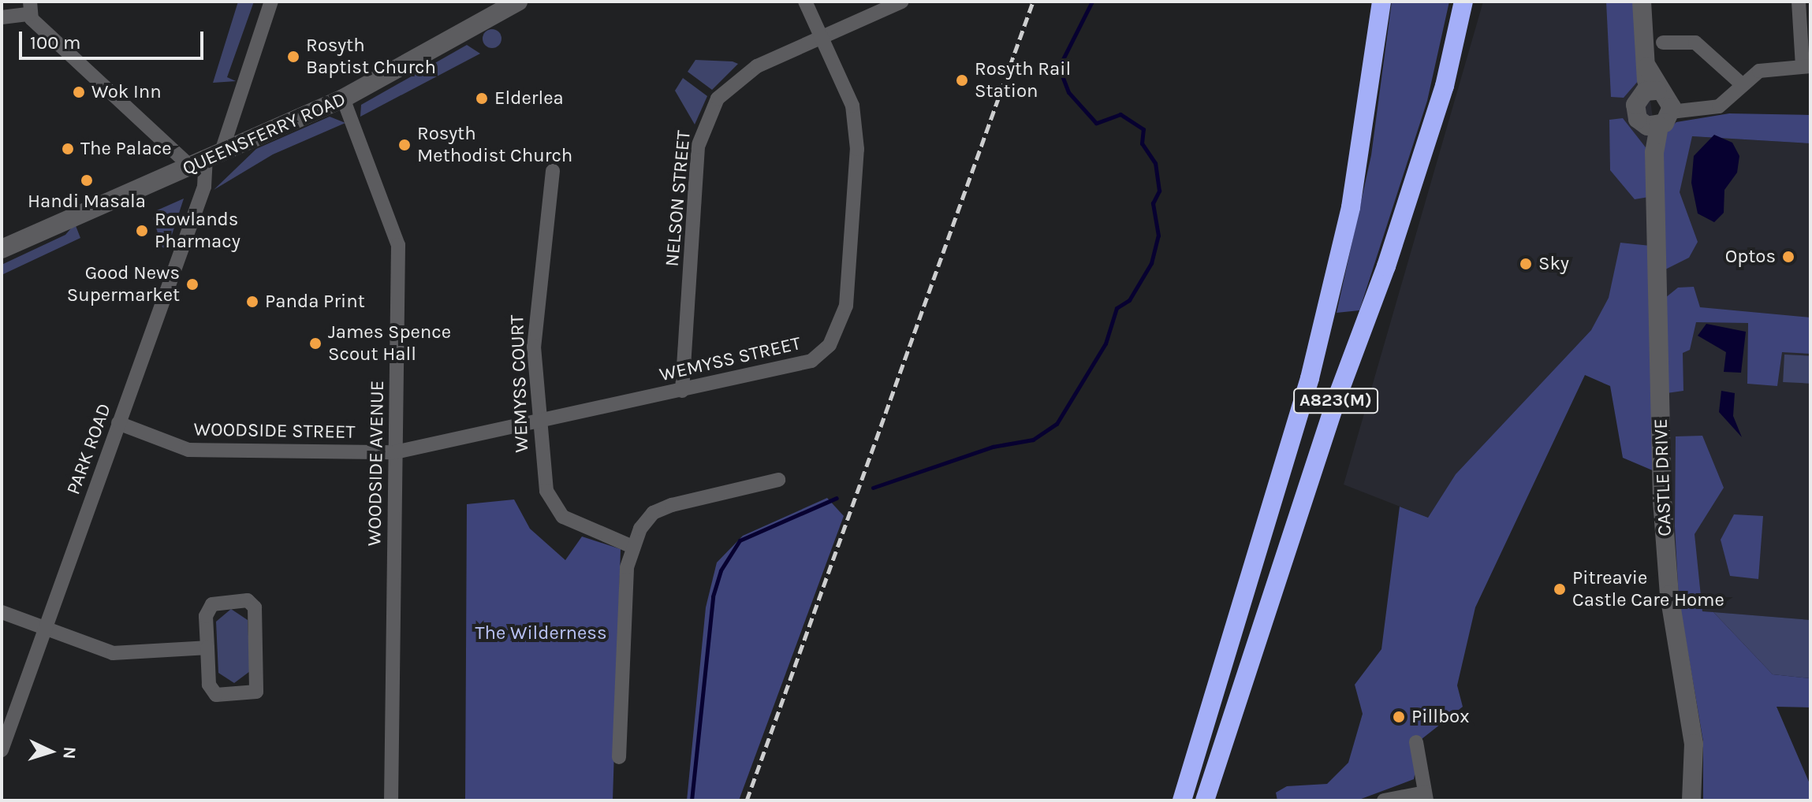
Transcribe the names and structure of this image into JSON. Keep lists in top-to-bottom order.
{
  "streets": {
    "highway": ["A823(M)"],
    "street": [
      "QUEENSFERRY ROAD",
      "NELSON STREET",
      "WEMYSS STREET",
      "WEMYSS COURT",
      "WOODSIDE STREET",
      "PARK ROAD",
      "WOODSIDE AVENUE",
      "CASTLE DRIVE"
    ]
  },
  "crossings": [
    ["QUEENSFERRY ROAD", "PARK ROAD"],
    ["QUEENSFERRY ROAD", "WOODSIDE AVENUE"],
    ["NELSON STREET", "WEMYSS STREET"],
    ["WEMYSS STREET", "WEMYSS COURT"],
    ["WEMYSS STREET", "WOODSIDE STREET"],
    ["WEMYSS STREET", "WOODSIDE AVENUE"],
    ["WOODSIDE STREET", "PARK ROAD"],
    ["WOODSIDE STREET", "WOODSIDE AVENUE"]
  ],
  "parks": ["The Wilderness"],
  "places": [
    "Rosyth Baptist Church",
    "Rosyth Rail Station",
    "Wok Inn",
    "Elderlea",
    "Rosyth Methodist Church",
    "The Palace",
    "Handi Masala",
    "Rowlands Pharmacy",
    "Optos",
    "Sky",
    "Good News Supermarket",
    "Panda Print",
    "James Spence Scout Hall",
    "Pitreavie Castle Care Home",
    "Pillbox"
  ],
  "scale_bar": "100 m",
  "north": "right"
}
